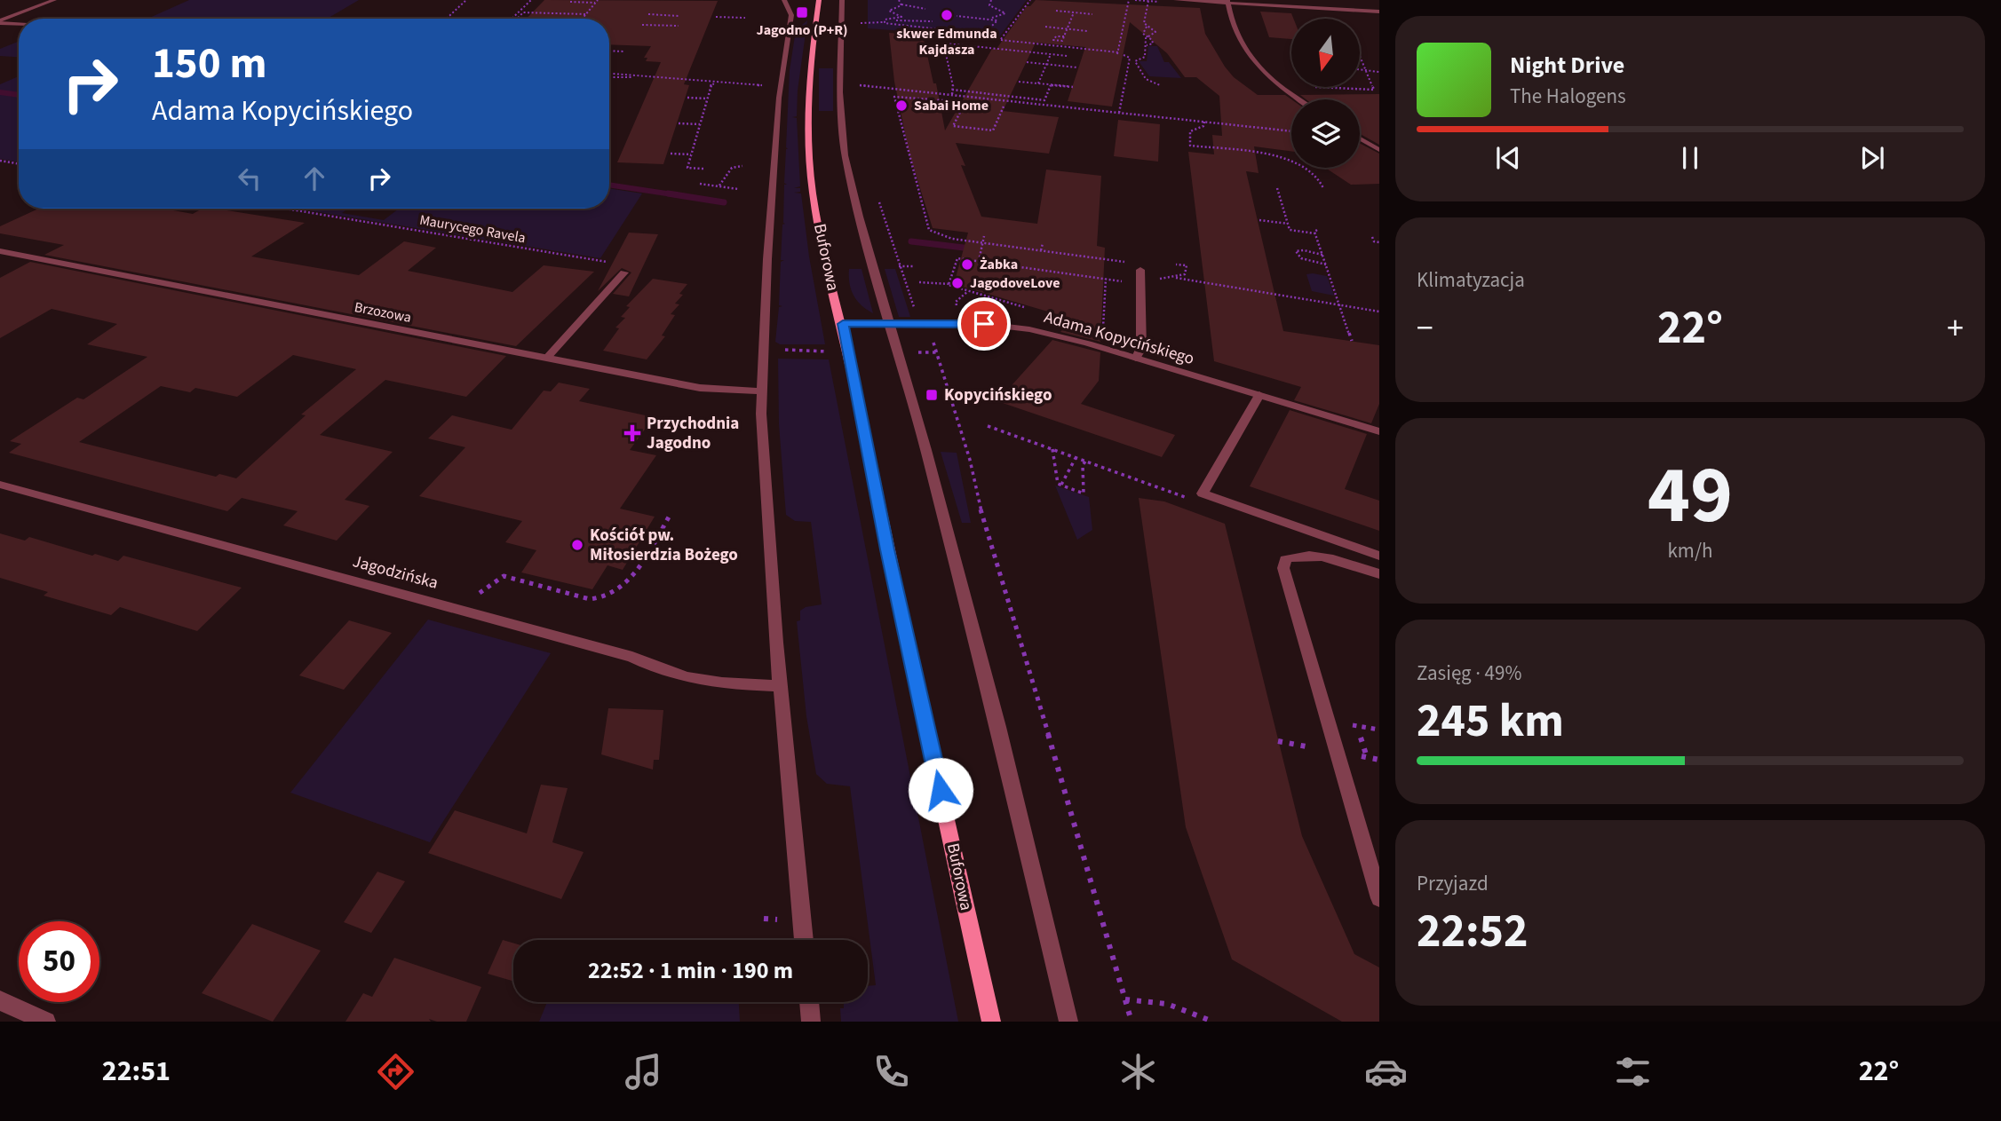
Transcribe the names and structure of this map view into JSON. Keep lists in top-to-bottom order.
{
  "streets": {
    "main road": ["Buforowa"],
    "street": ["Brzozowa", "Adama Kopycińskiego", "Jagodzińska"],
    "path": ["Maurycego Ravela"]
  },
  "crossings": [
    ["Buforowa", "Adama Kopycińskiego"]
  ],
  "places": {
    "transit": ["Jagodno (P+R)", "Kopycińskiego"],
    "other": [
      "skwer Edmunda Kajdasza",
      "Sabai Home",
      "Żabka",
      "JagodoveLove",
      "Kościół pw. Miłosierdzia Bożego"
    ],
    "health": ["Przychodnia Jagodno"]
  },
  "north": "bottom",
  "page": {
    "turn": ["150 m", "Adama Kopycińskiego"],
    "song": ["Night Drive", "The Halogens"],
    "tile": [
      "Klimatyzacja",
      ["49", "km/h"],
      ["Zasięg · 49%", "245 km"],
      ["Przyjazd", "22:52"]
    ],
    "heat": ["−", "22°", "+"],
    "limit": "50",
    "trip": "22:52 · 1 min · 190 m",
    "tabs": ["22:51", "22°"]
  }
}
